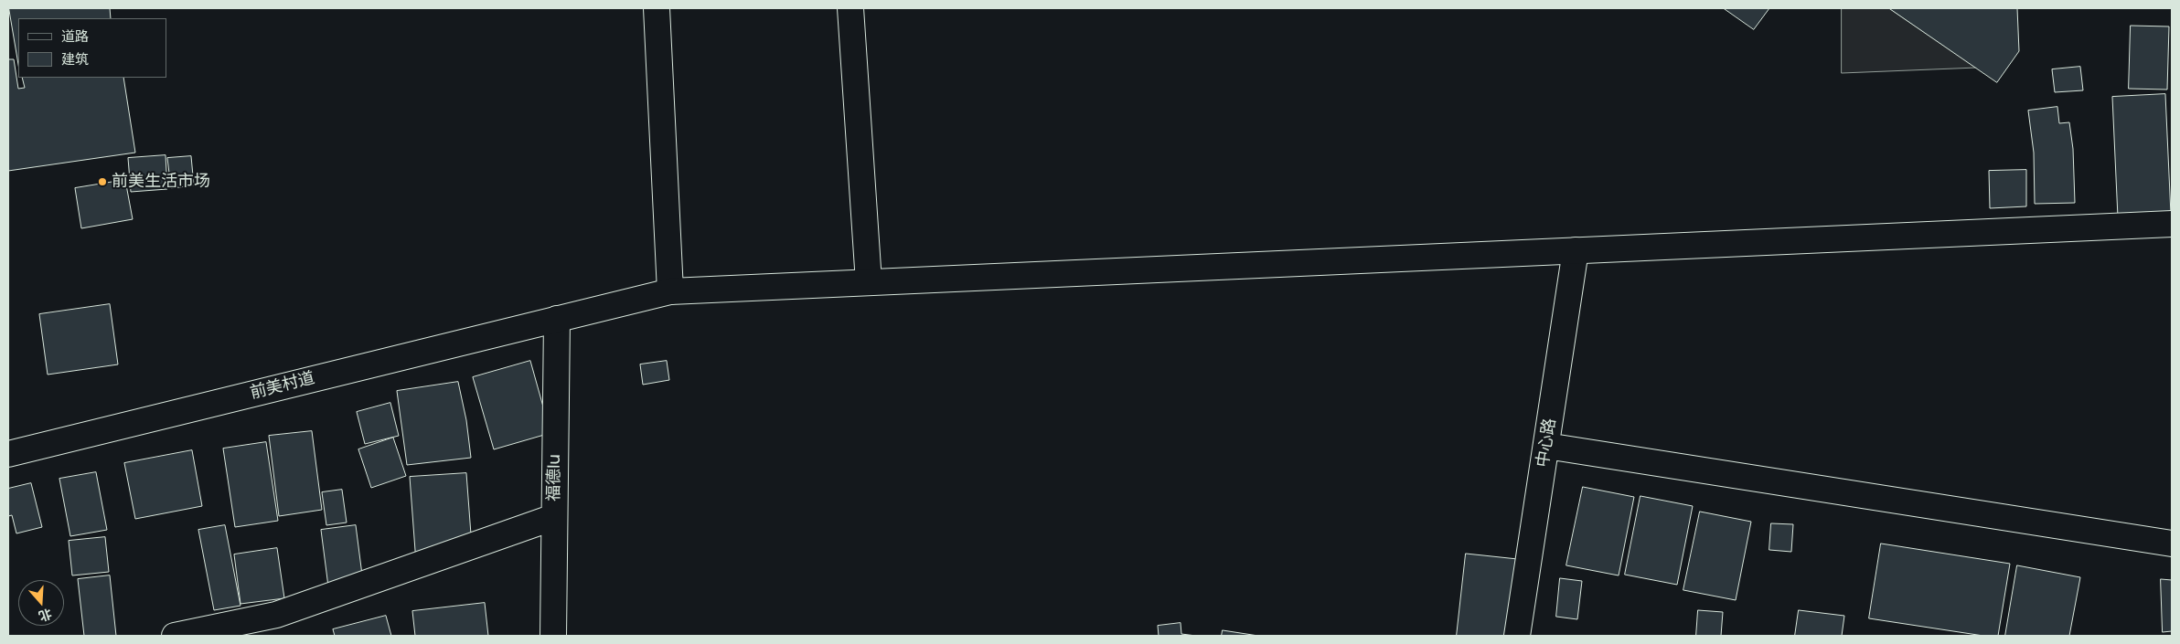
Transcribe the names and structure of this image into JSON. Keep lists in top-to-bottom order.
{
  "streets": {
    "street": ["前美村道", "中心路", "福德lu"]
  },
  "crossings": [
    ["前美村道", "中心路"],
    ["前美村道", "福德lu"]
  ],
  "places": ["前美生活市场"],
  "legend": ["道路", "建筑"],
  "north": "bottom"
}
